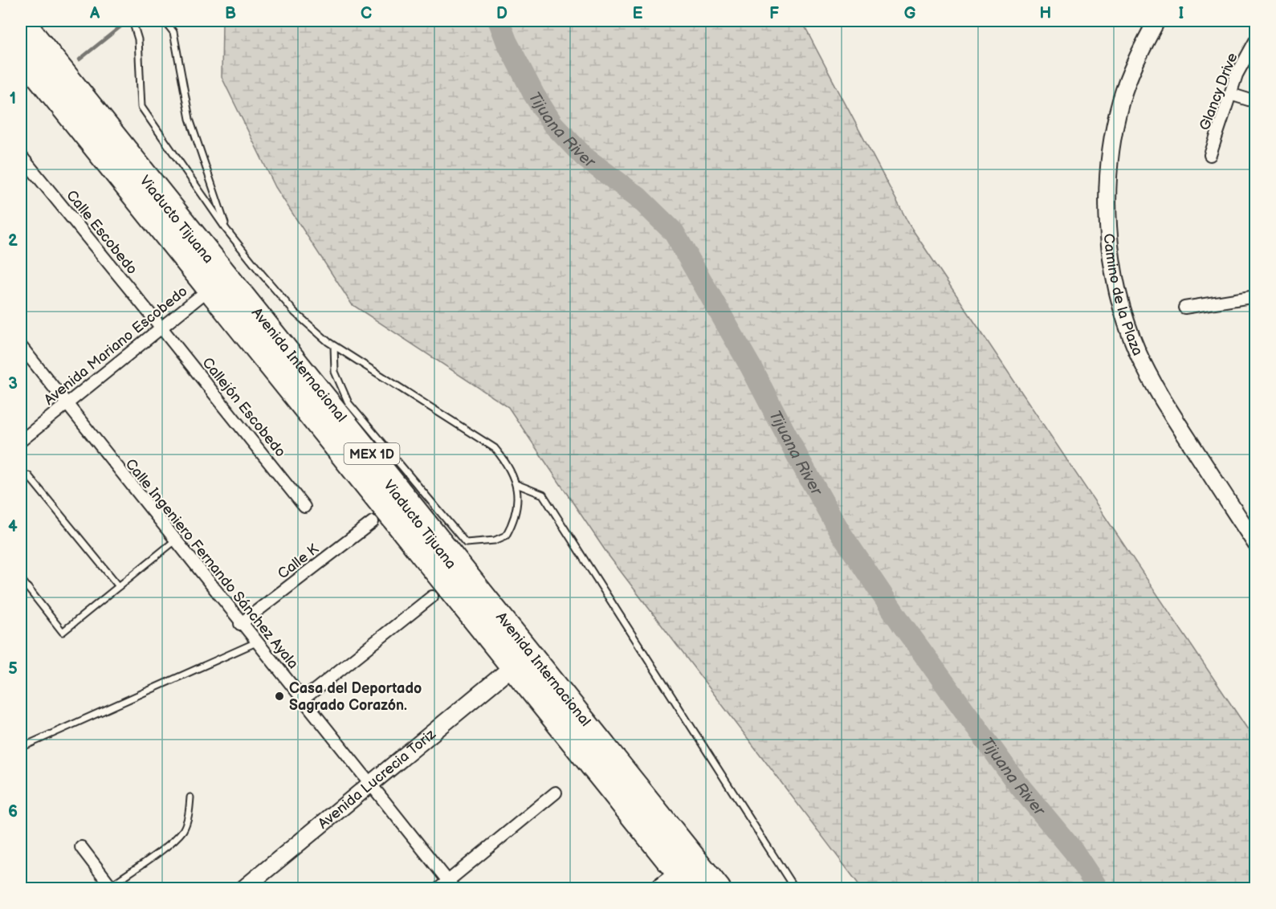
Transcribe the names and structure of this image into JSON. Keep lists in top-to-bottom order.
{
  "streets": {
    "highway": ["Viaducto Tijuana", "Avenida Internacional", "MEX 1D"],
    "main road": ["Camino de la Plaza", "Avenida Lucrecia Toriz"],
    "street": [
      "Glancy Drive",
      "Calle Escobedo",
      "Avenida Mariano Escobedo",
      "Callejón Escobedo",
      "Calle K",
      "Calle Ingeniero Fernando Sánchez Ayala"
    ]
  },
  "crossings": [
    ["Calle Escobedo", "Avenida Mariano Escobedo"],
    ["Calle Escobedo", "Callejón Escobedo"],
    ["Avenida Mariano Escobedo", "Avenida Internacional"],
    ["Avenida Mariano Escobedo", "Callejón Escobedo"],
    ["Avenida Mariano Escobedo", "Calle Ingeniero Fernando Sánchez Ayala"],
    ["Avenida Internacional", "Avenida Lucrecia Toriz"],
    ["Calle K", "Calle Ingeniero Fernando Sánchez Ayala"],
    ["Calle Ingeniero Fernando Sánchez Ayala", "Avenida Lucrecia Toriz"]
  ],
  "water": ["Tijuana River"],
  "places": ["Casa del Deportado Sagrado Corazón."],
  "grid": {
    "columns": [
      "A",
      "B",
      "C",
      "D",
      "E",
      "F",
      "G",
      "H",
      "I"
    ],
    "rows": [
      "1",
      "2",
      "3",
      "4",
      "5",
      "6"
    ]
  }
}
